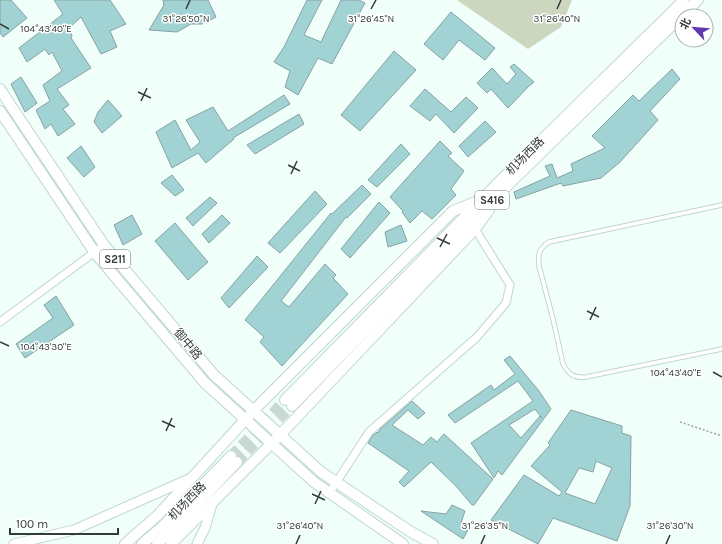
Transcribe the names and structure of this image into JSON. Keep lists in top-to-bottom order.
{
  "streets": {
    "main road": [
      "机场西路",
      "S416",
      "S211",
      "御中路"
    ]
  },
  "crossings": [
    ["机场西路", "S416"]
  ],
  "scale_bar": "100 m",
  "north": "top left",
  "coordinates": [
    "31°26'50\"N",
    "31°26'45\"N",
    "31°26'40\"N",
    "104°43'40\"E",
    "104°43'30\"E",
    "31°26'35\"N",
    "31°26'30\"N"
  ]
}
